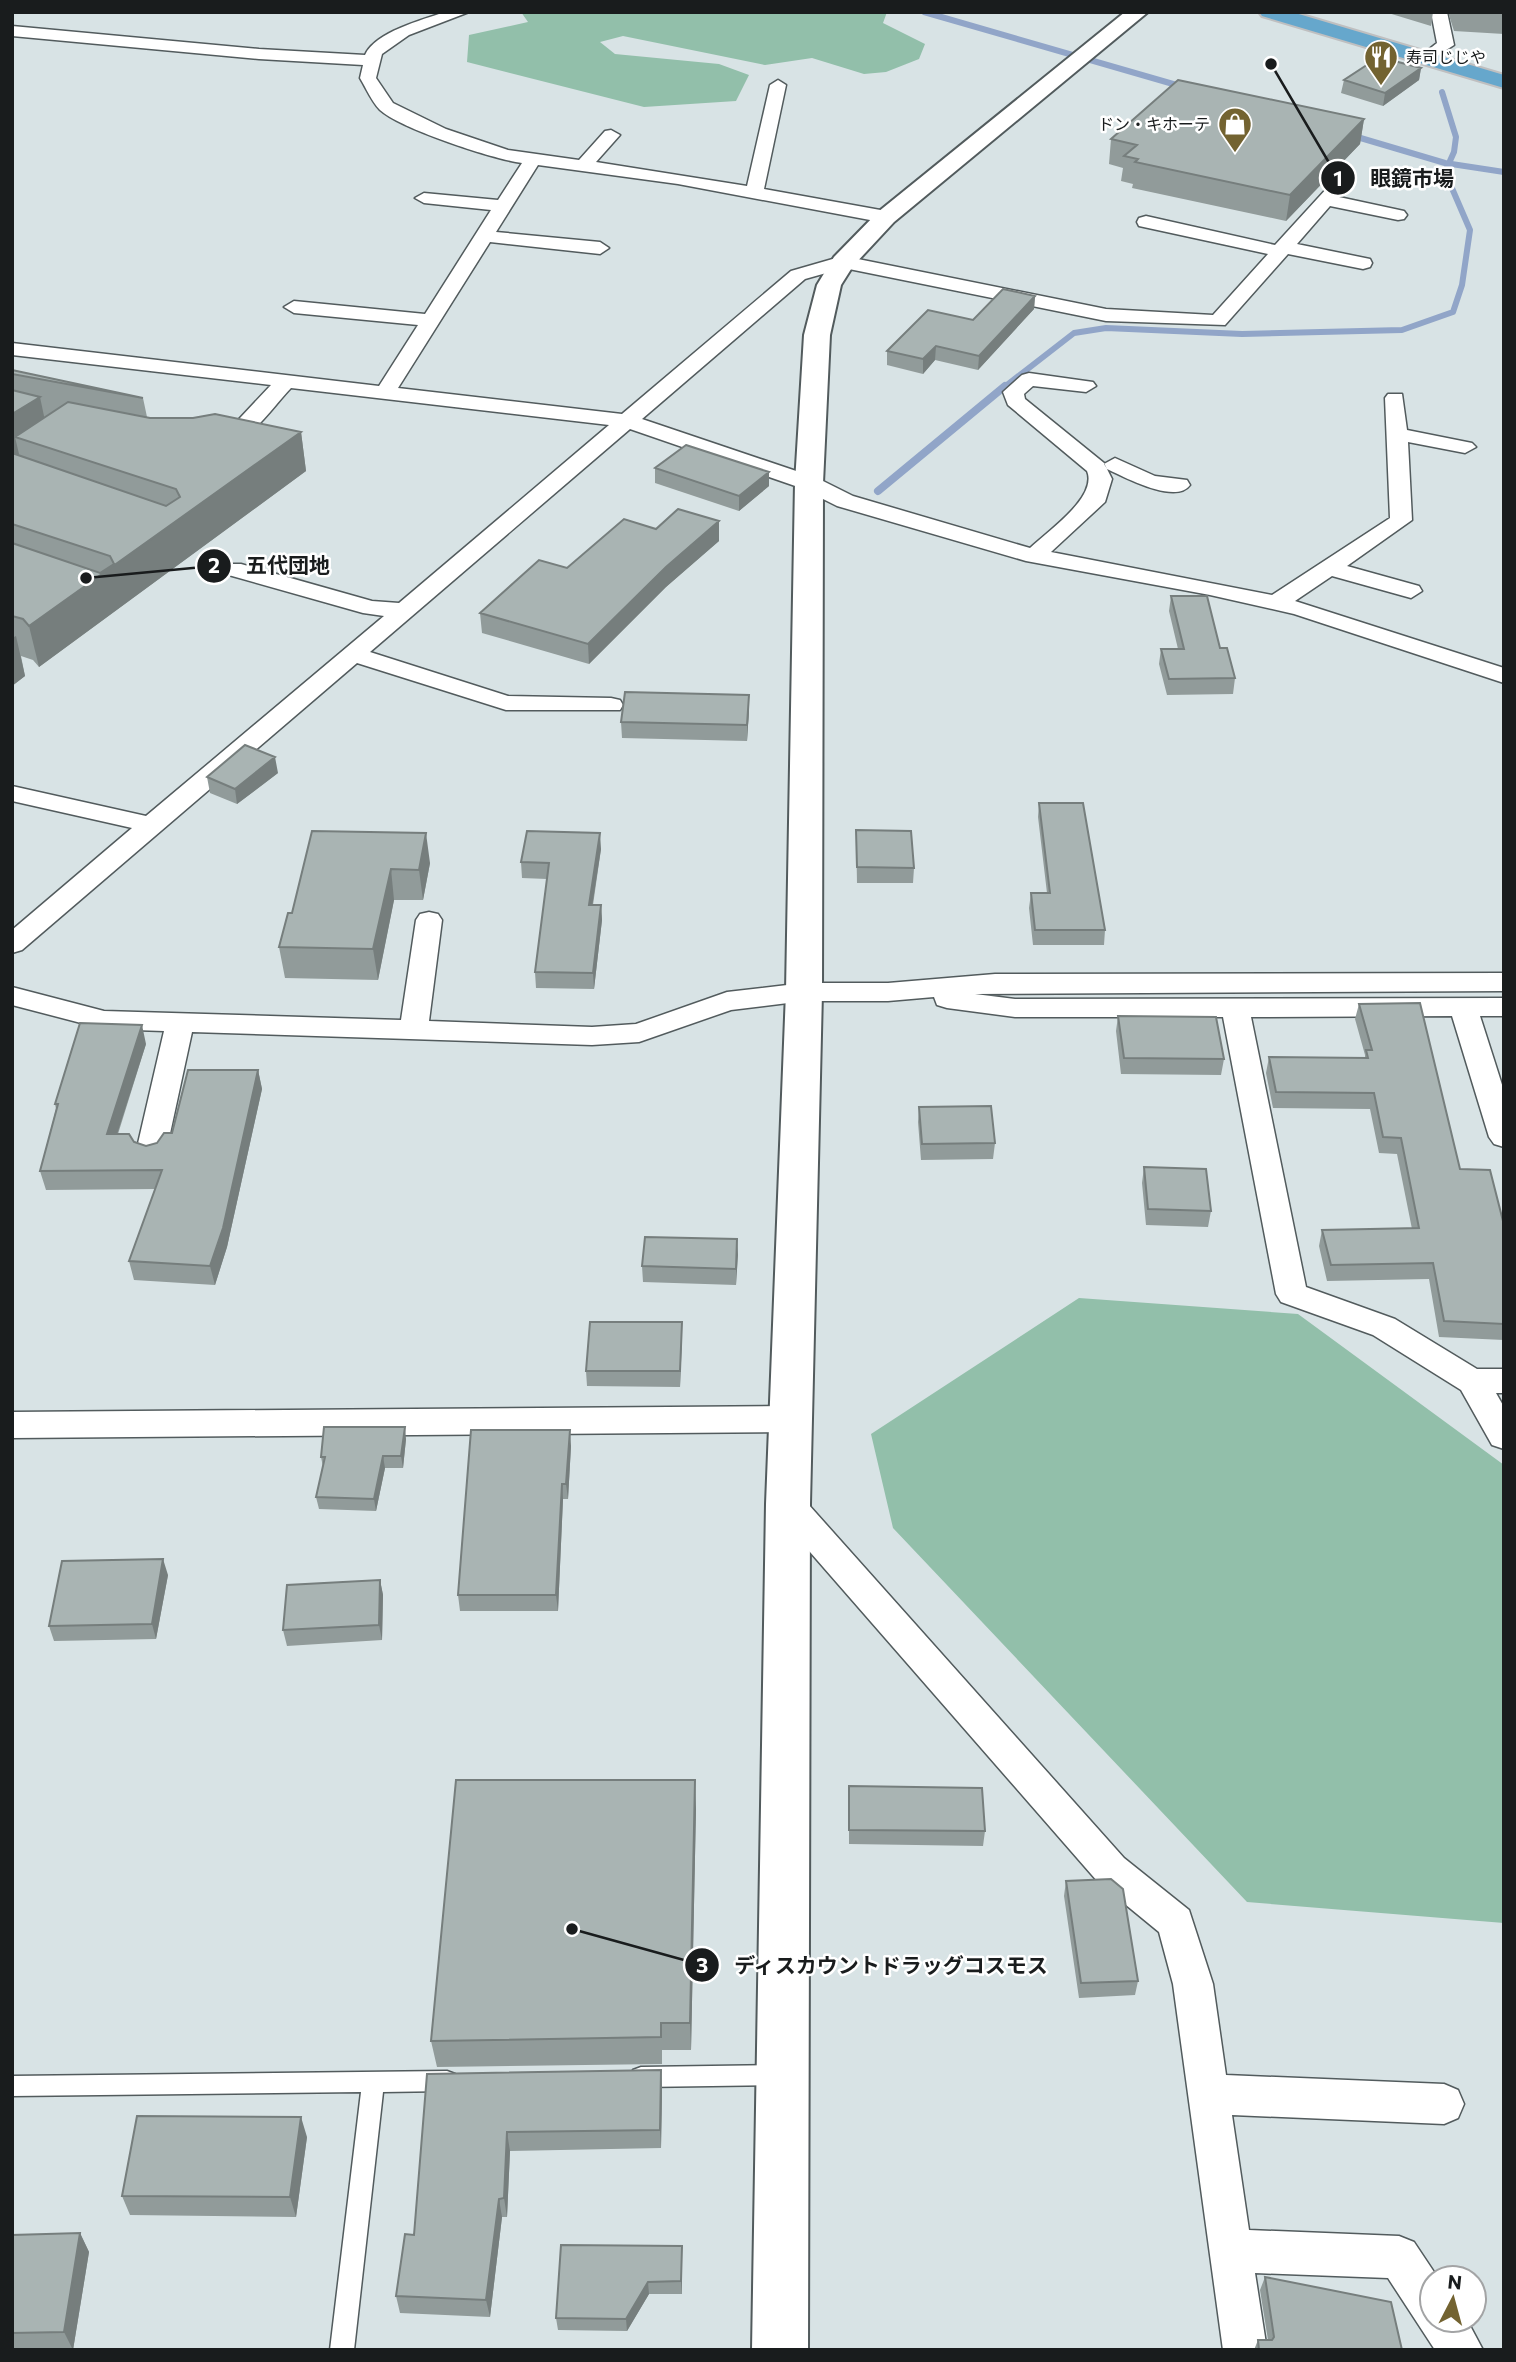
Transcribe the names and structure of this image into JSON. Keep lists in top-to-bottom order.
{
  "places": {
    "other": ["眼鏡市場", "五代団地", "ディスカウントドラッグコスモス"],
    "restaurant": ["寿司じじや"],
    "shop": ["ドン・キホーテ"]
  },
  "north": "top"
}
